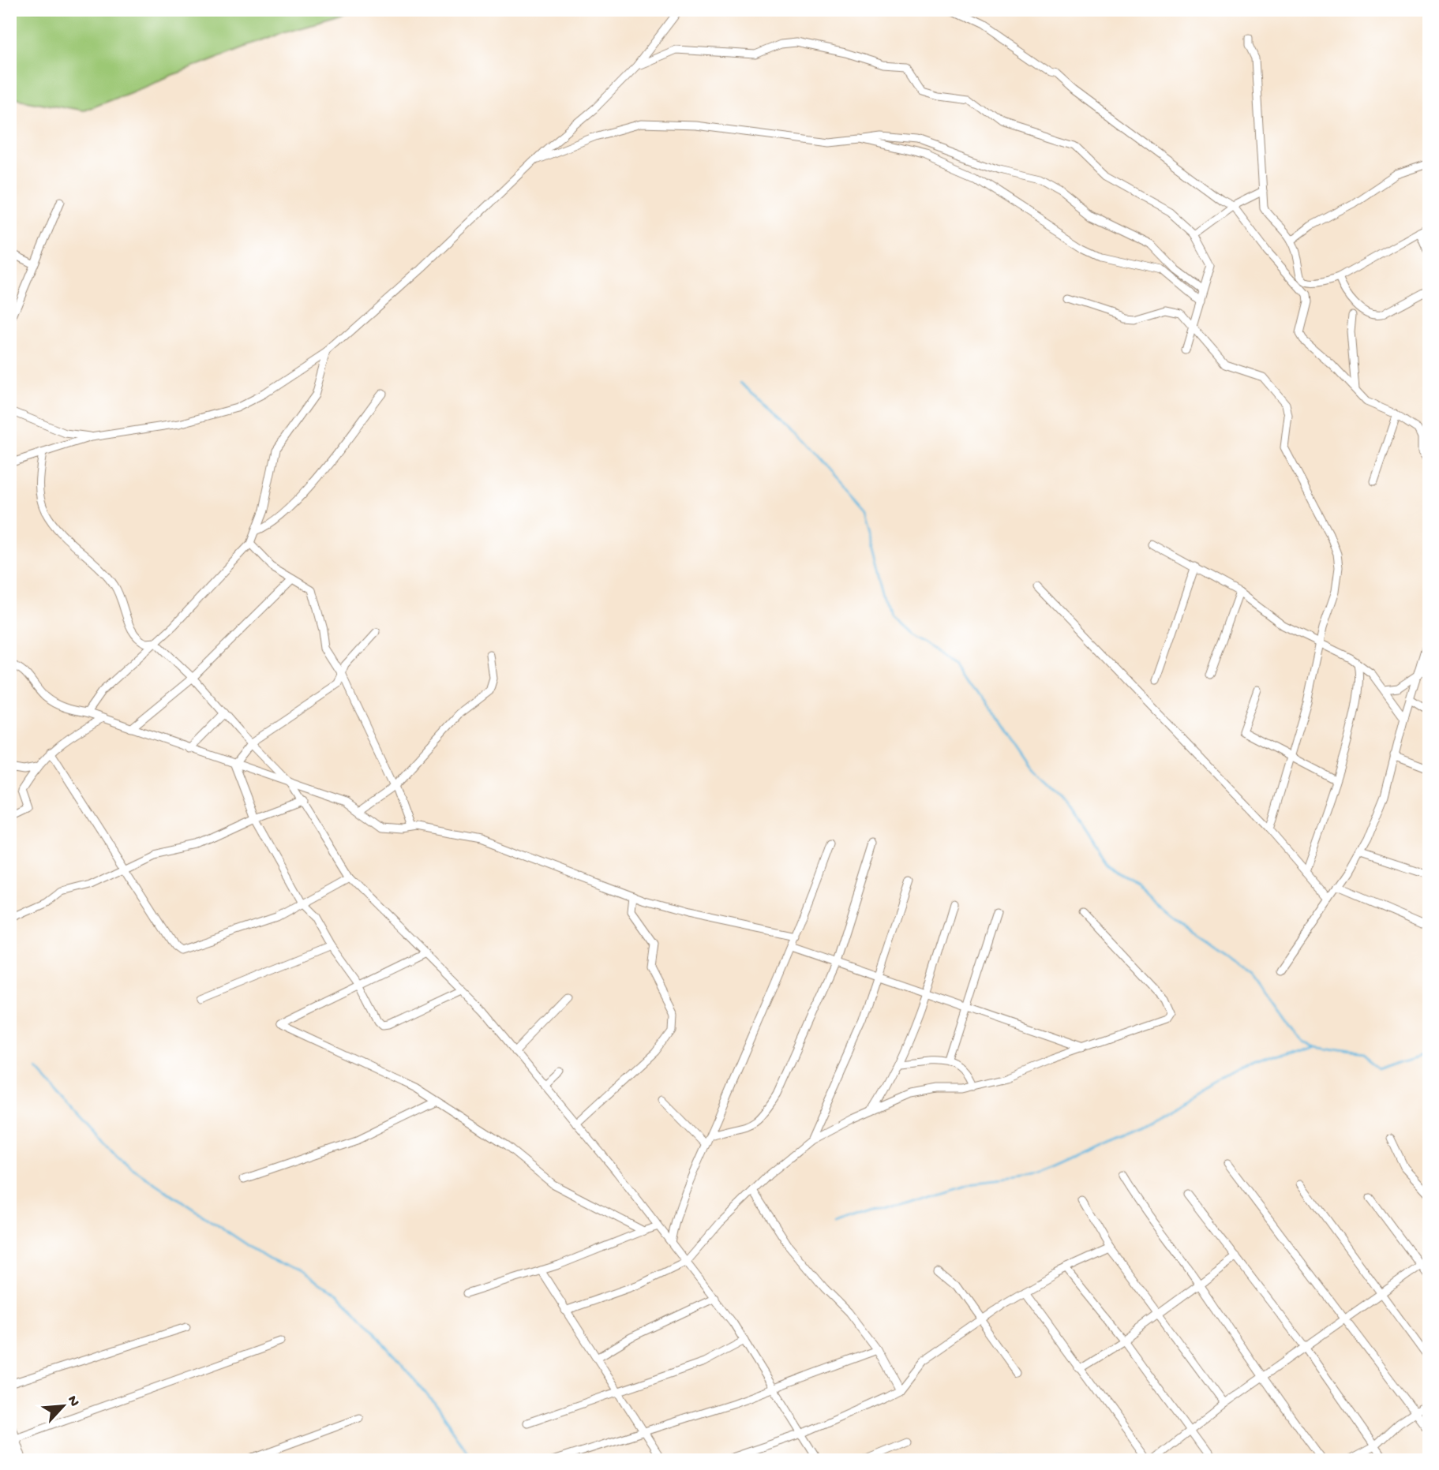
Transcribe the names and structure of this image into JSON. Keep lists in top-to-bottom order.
{
  "north": "top right"
}
